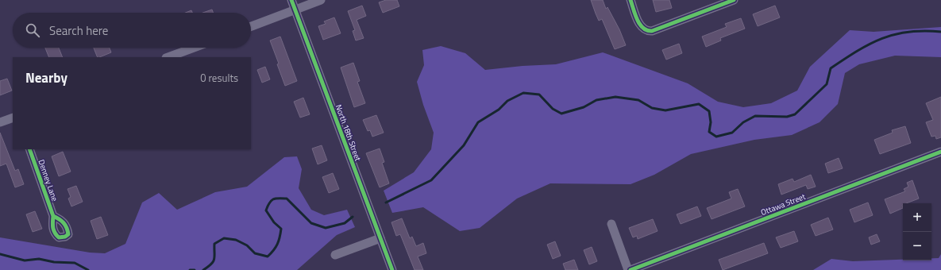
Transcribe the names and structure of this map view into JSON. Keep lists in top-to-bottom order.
{
  "streets": {
    "street": ["North 18th Street", "Denney Lane", "Ottawa Street"]
  },
  "page": {
    "search": "Search here",
    "heading": ["Nearby", "0 results"],
    "map_buttons": ["+", "−"]
  }
}
